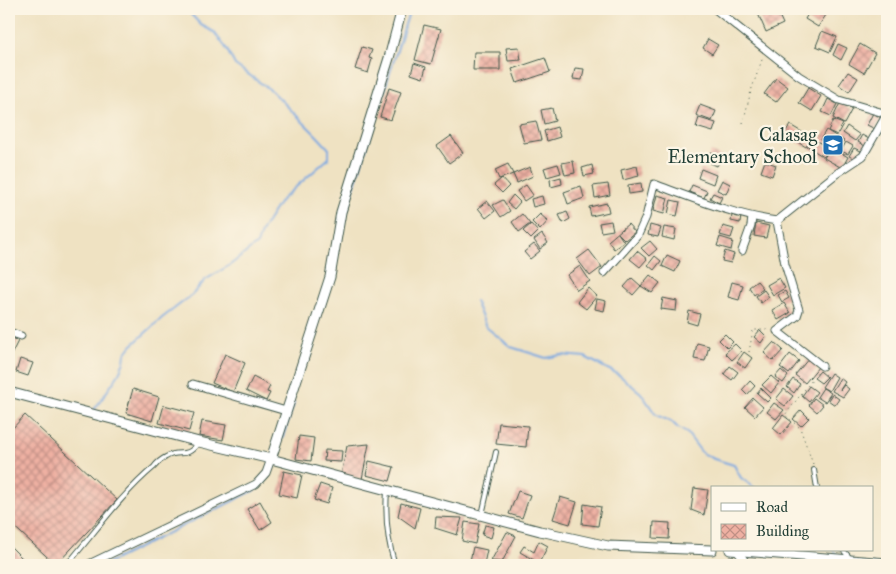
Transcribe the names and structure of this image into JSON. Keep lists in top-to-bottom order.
{
  "places": {
    "school or university": ["Calasag Elementary School"]
  },
  "legend": ["Road", "Building"]
}
